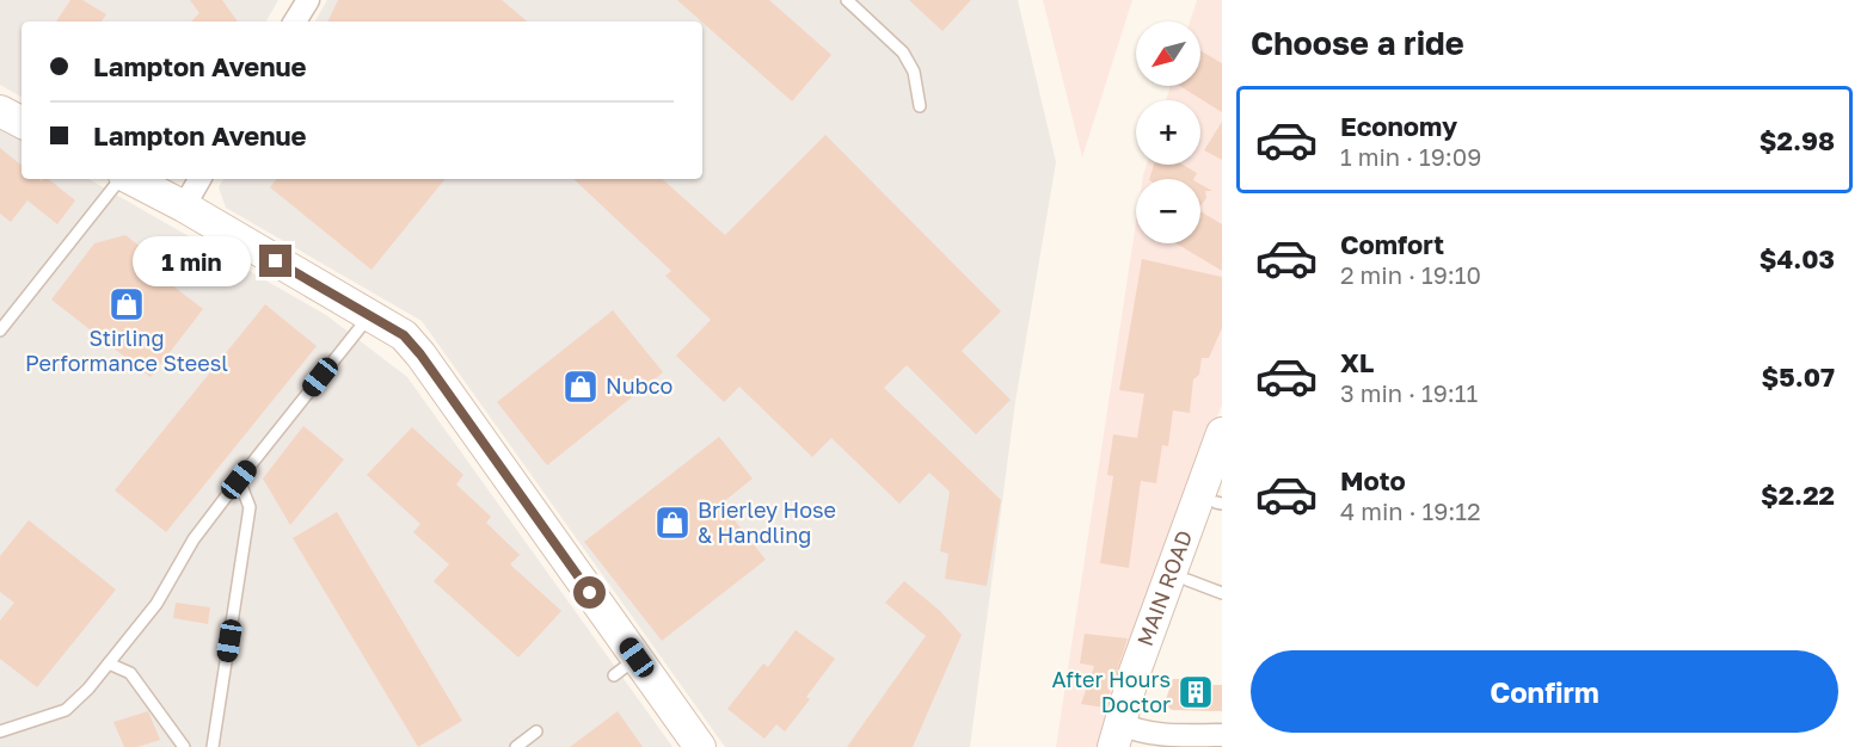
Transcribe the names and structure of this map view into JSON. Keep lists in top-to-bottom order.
{
  "streets": {
    "street": ["MAIN ROAD"]
  },
  "places": {
    "shop": ["Stirling Performance Steesl", "Nubco", "Brierley Hose & Handling"],
    "building": ["After Hours Doctor"]
  },
  "north": "bottom left",
  "page": {
    "heading": "Choose a ride",
    "map_buttons": ["+", "−"],
    "banner": ["Lampton Avenue", "Lampton Avenue"],
    "list": [
      {
        "name": "Economy",
        "note": "1 min · 19:09",
        "value": "$2.98"
      },
      {
        "name": "Comfort",
        "note": "2 min · 19:10",
        "value": "$4.03"
      },
      {
        "name": "XL",
        "note": "3 min · 19:11",
        "value": "$5.07"
      },
      {
        "name": "Moto",
        "note": "4 min · 19:12",
        "value": "$2.22"
      }
    ],
    "bubble": "1 min",
    "buttons": "Confirm"
  }
}
